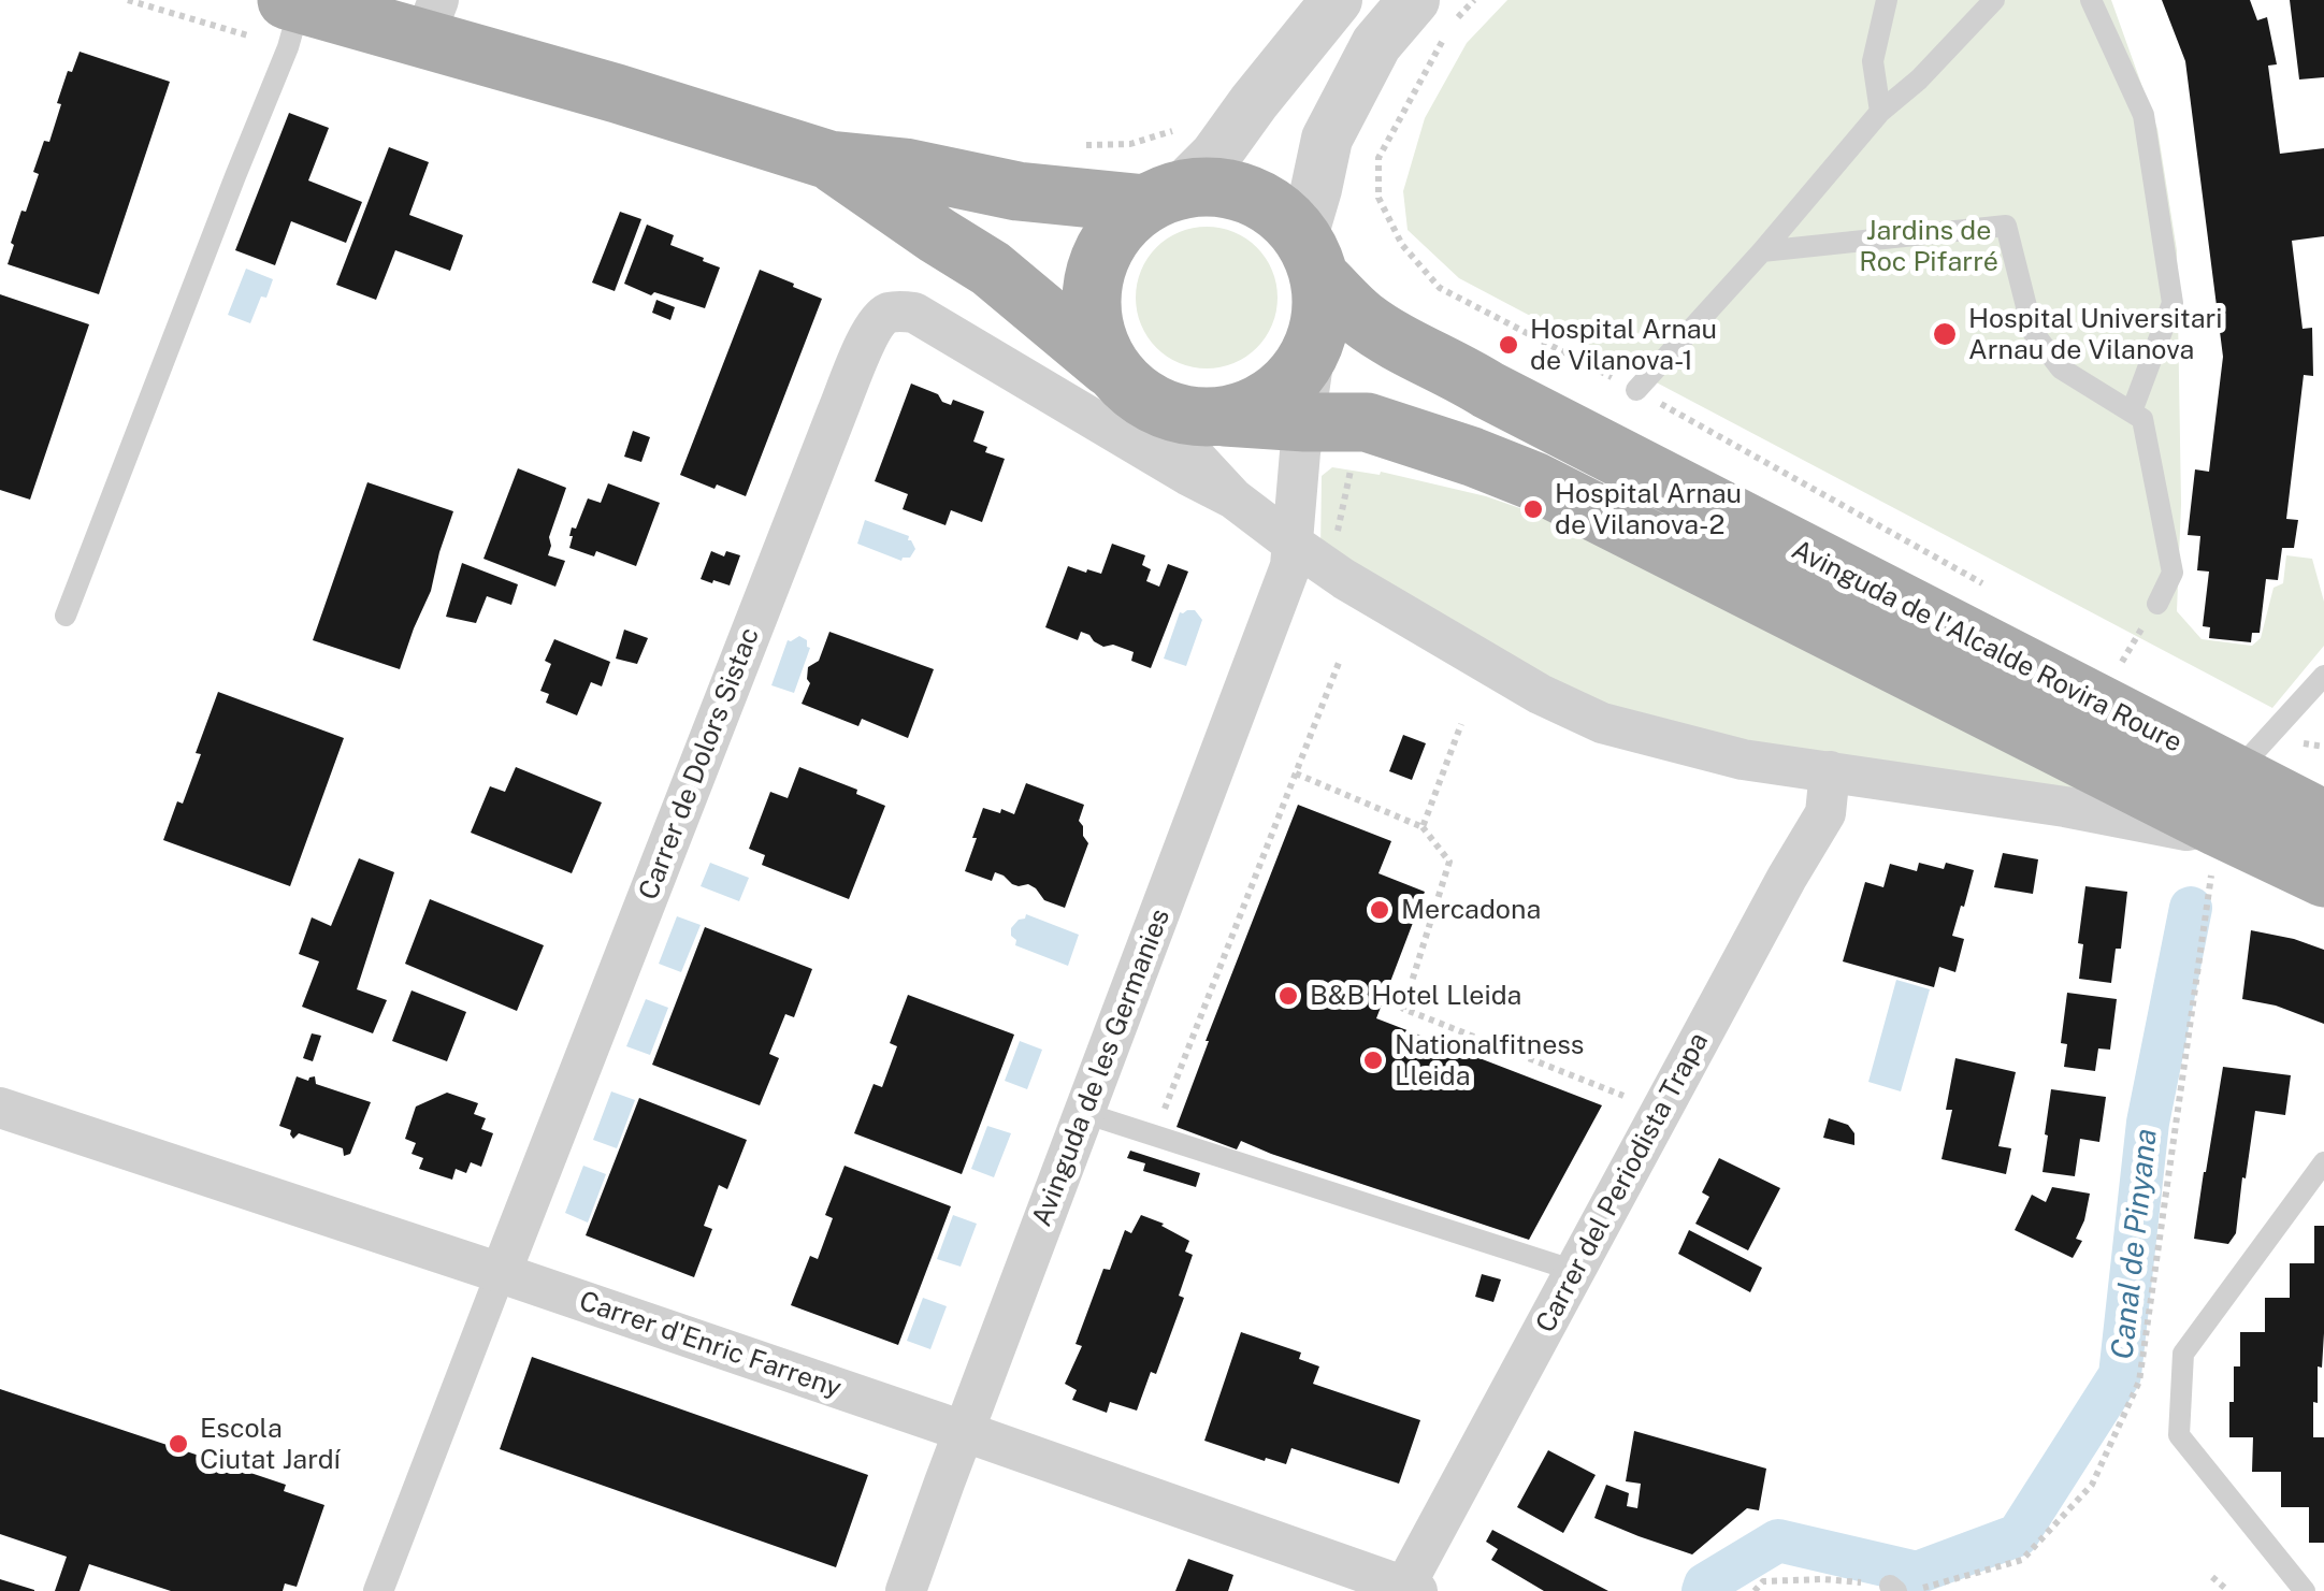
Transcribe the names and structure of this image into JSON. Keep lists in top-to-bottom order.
{
  "streets": {
    "main road": ["Avinguda de l'Alcalde Rovira Roure"],
    "street": [
      "Carrer de Dolors Sistac",
      "Avinguda de les Germanies",
      "Carrer del Periodista Trapa",
      "Carrer d'Enric Farreny"
    ]
  },
  "crossings": [
    ["Avinguda de l'Alcalde Rovira Roure", "Avinguda de les Germanies"],
    ["Avinguda de l'Alcalde Rovira Roure", "Carrer del Periodista Trapa"],
    ["Carrer de Dolors Sistac", "Carrer d'Enric Farreny"],
    ["Avinguda de les Germanies", "Carrer d'Enric Farreny"],
    ["Carrer del Periodista Trapa", "Carrer d'Enric Farreny"]
  ],
  "water": ["Canal de Pinyana"],
  "parks": ["Jardins de Roc Pifarré"],
  "places": [
    "Hospital Universitari Arnau de Vilanova",
    "Hospital Arnau de Vilanova-1",
    "Hospital Arnau de Vilanova-2",
    "Mercadona",
    "B&B Hotel Lleida",
    "Nationalfitness Lleida",
    "Escola Ciutat Jardí"
  ]
}
